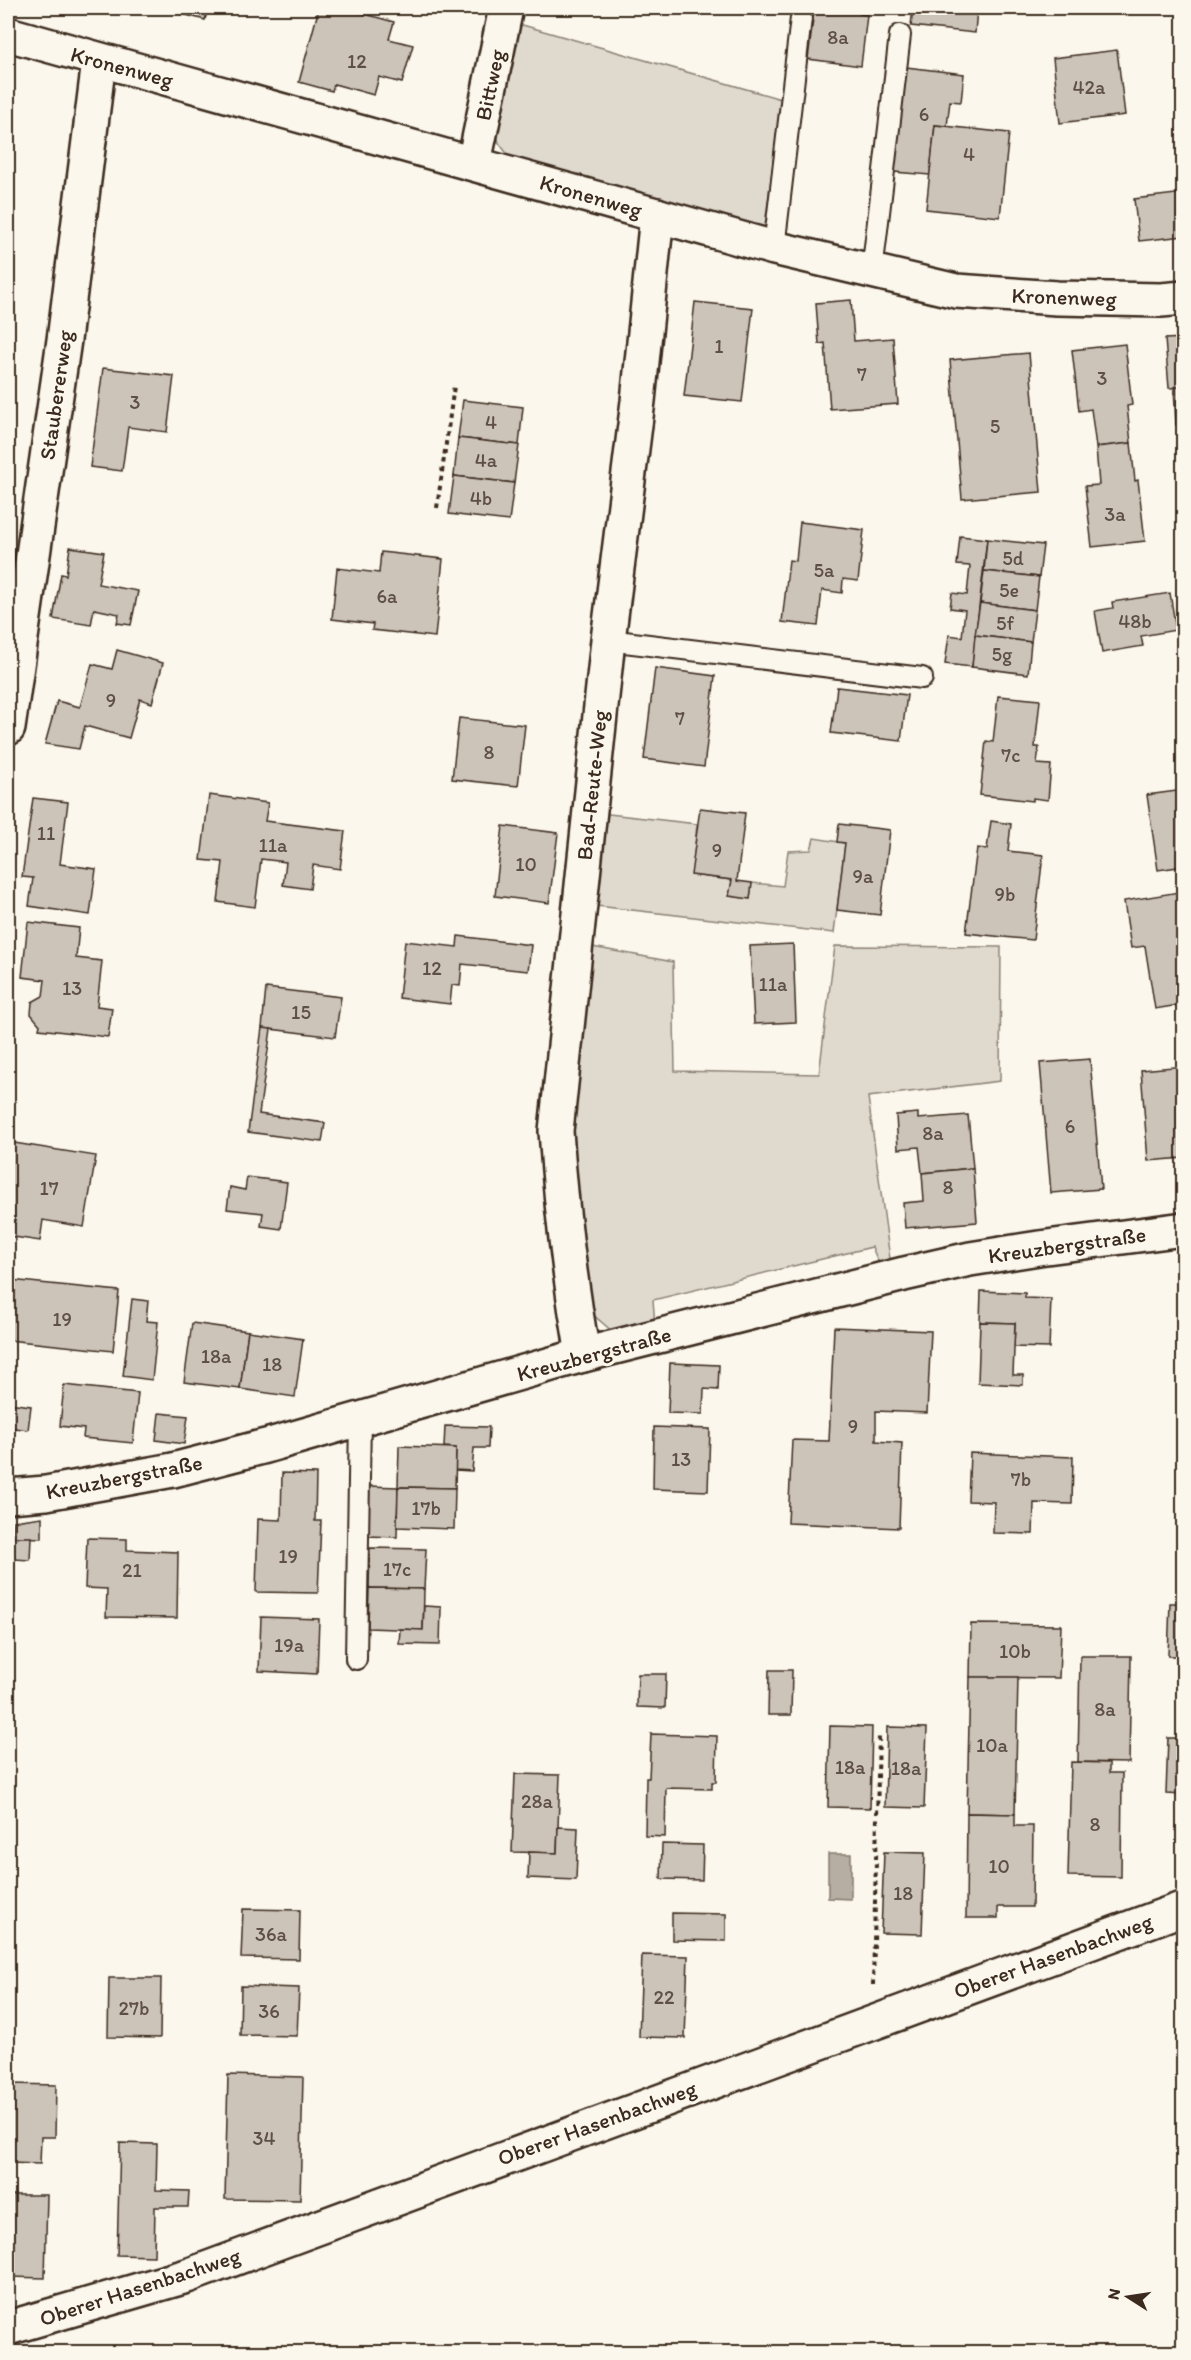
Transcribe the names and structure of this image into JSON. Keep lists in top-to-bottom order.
{
  "streets": {
    "street": [
      "Kronenweg",
      "Bittweg",
      "Staubererweg",
      "Bad-Reute-Weg",
      "Kreuzbergstraße",
      "Oberer Hasenbachweg"
    ]
  },
  "crossings": [
    ["Kronenweg", "Bittweg"],
    ["Kronenweg", "Staubererweg"],
    ["Kronenweg", "Bad-Reute-Weg"],
    ["Bad-Reute-Weg", "Kreuzbergstraße"]
  ],
  "house_numbers": [
    "8a",
    "12",
    "42a",
    "6",
    "4",
    "1",
    "7",
    "3",
    "3",
    "4",
    "5",
    "4a",
    "4b",
    "3a",
    "5d",
    "5a",
    "5e",
    "6a",
    "48b",
    "5f",
    "5g",
    "9",
    "7",
    "8",
    "7c",
    "11",
    "11a",
    "9",
    "10",
    "9a",
    "9b",
    "12",
    "11a",
    "13",
    "15",
    "6",
    "8a",
    "8",
    "17",
    "19",
    "18a",
    "18",
    "9",
    "13",
    "7b",
    "17b",
    "19",
    "17c",
    "21",
    "19a",
    "10b",
    "8a",
    "10a",
    "18a",
    "18a",
    "28a",
    "8",
    "10",
    "18",
    "36a",
    "22",
    "27b",
    "36",
    "34"
  ],
  "north": "left"
}
